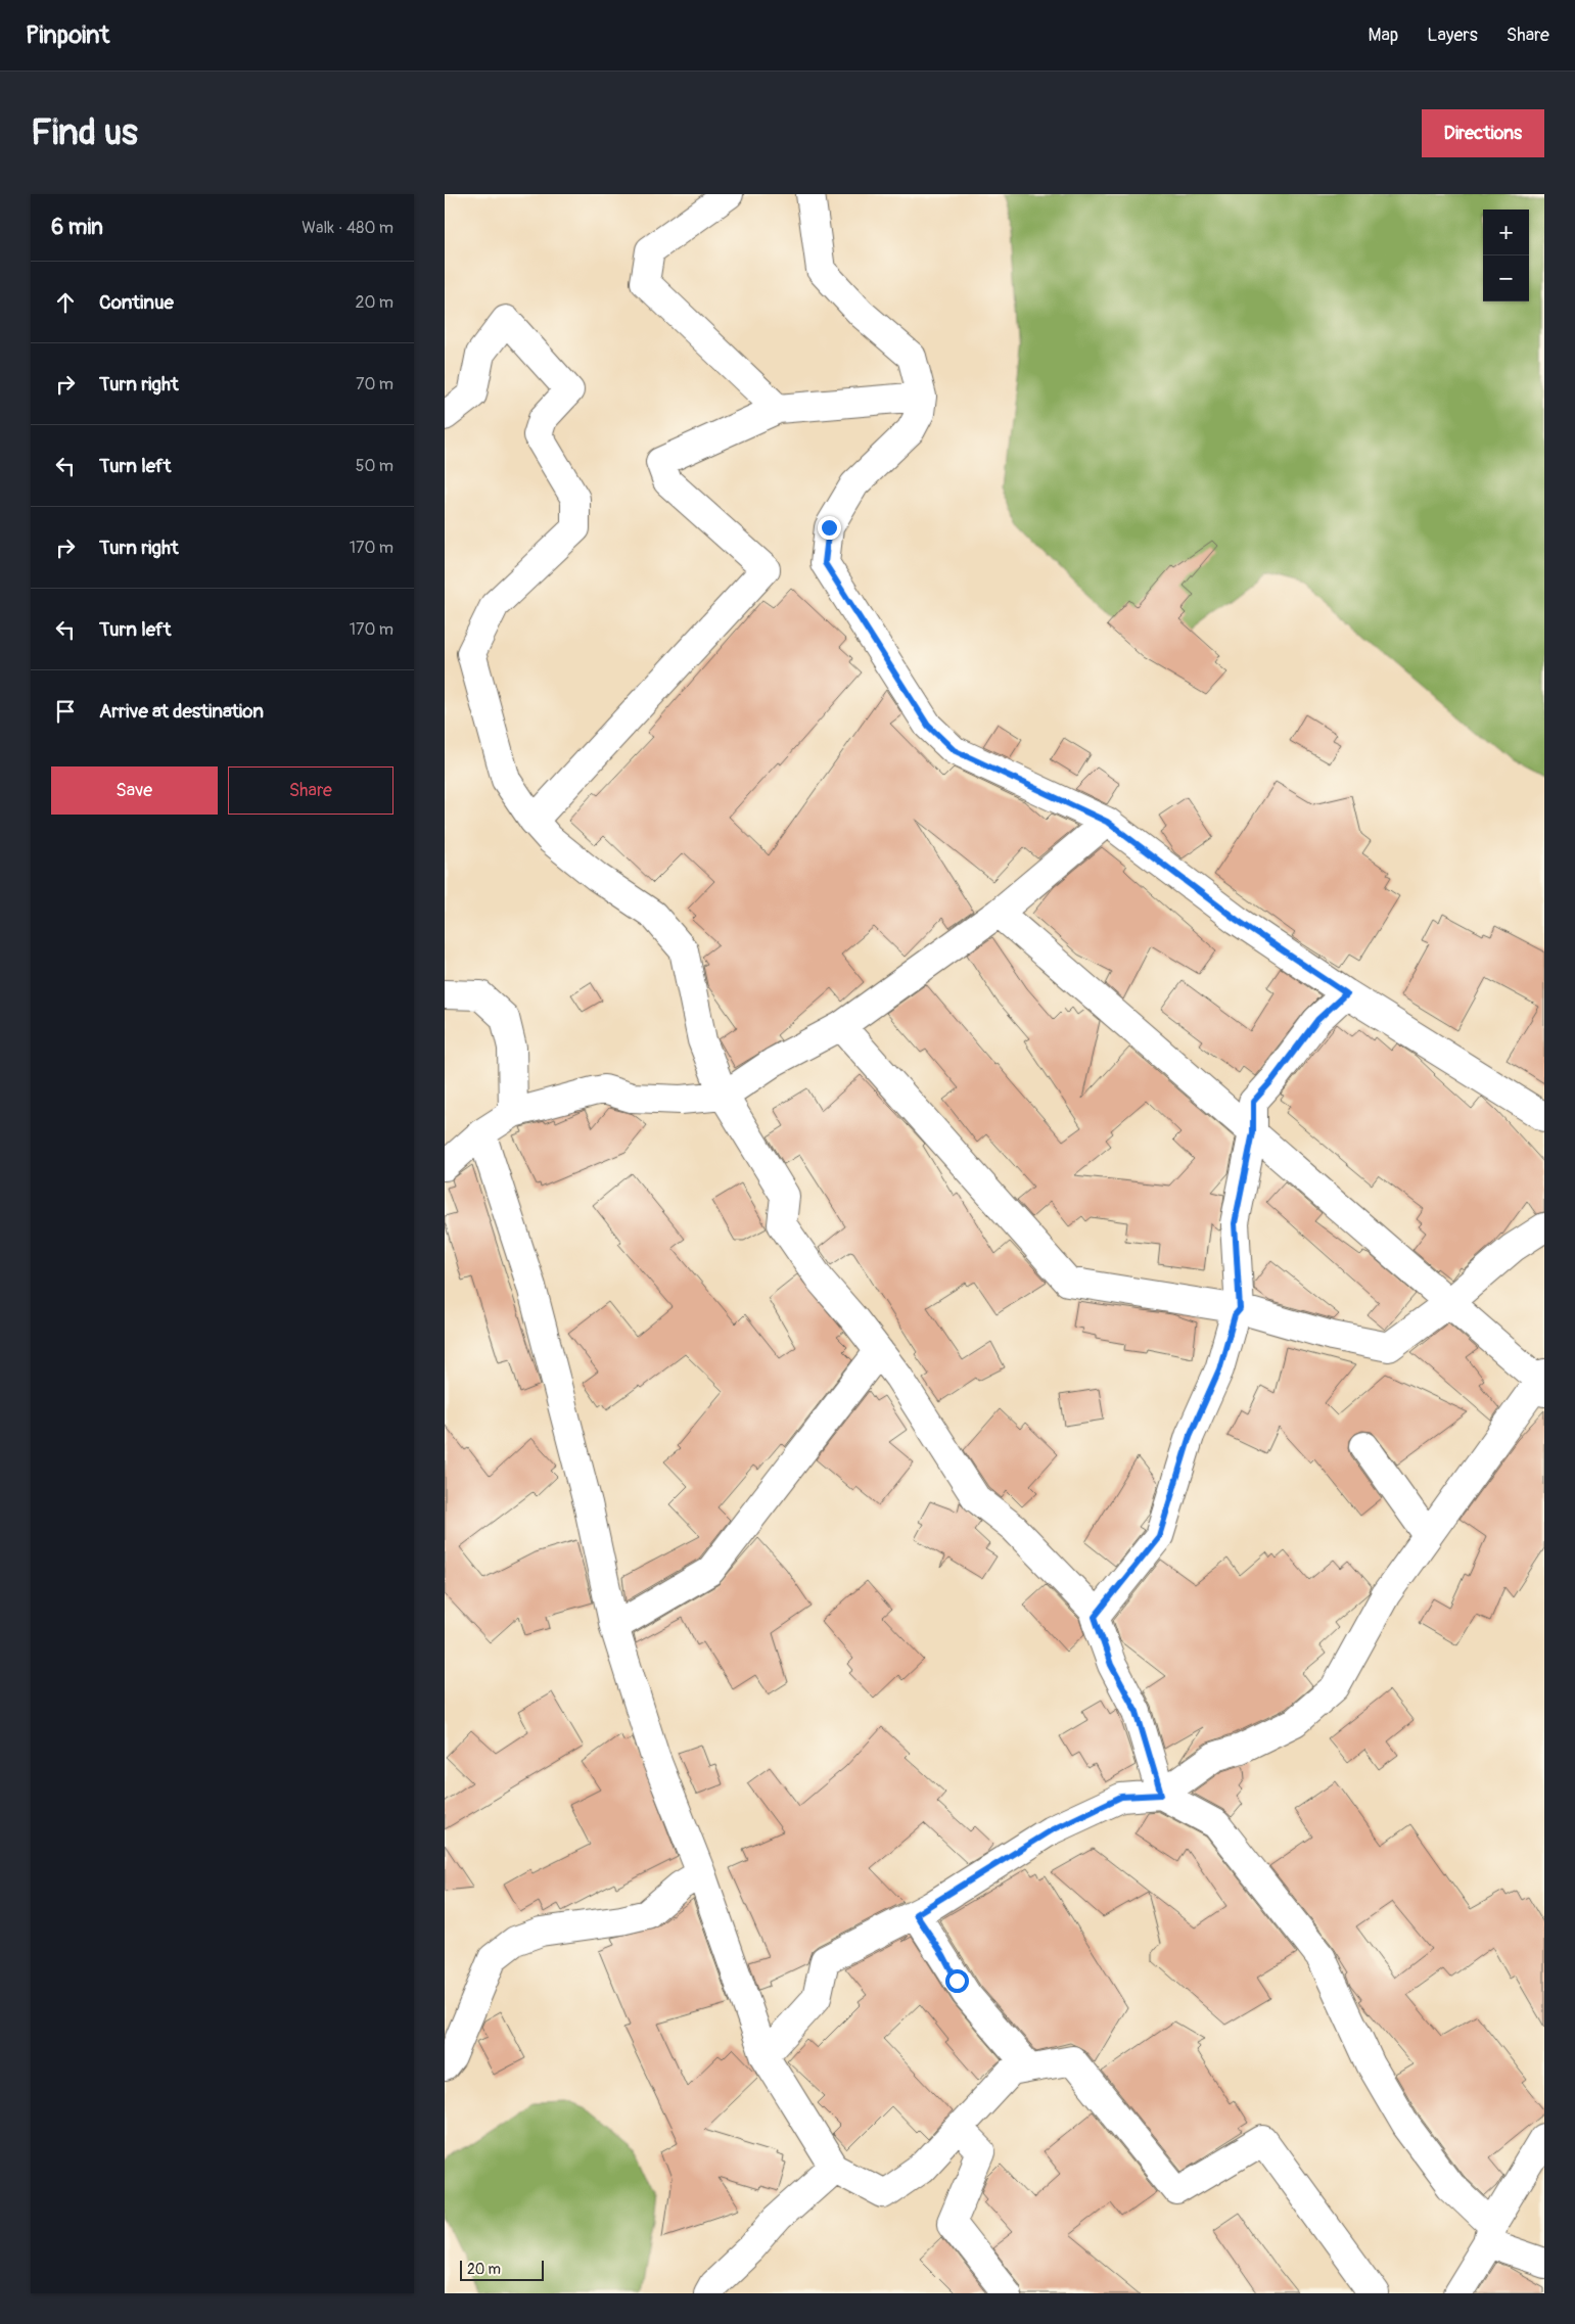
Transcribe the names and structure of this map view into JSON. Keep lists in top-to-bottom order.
{
  "scale_bar": "20 m",
  "page": {
    "header": "Pinpoint",
    "nav": ["Map", "Layers", "Share"],
    "buttons": [
      "Directions",
      ["Save", "Share"]
    ],
    "title": "Find us",
    "heading": ["6 min", "Walk · 480 m"],
    "map_buttons": ["+", "−"],
    "list": [
      ["Continue", "20 m"],
      ["Turn right", "70 m"],
      ["Turn left", "50 m"],
      ["Turn right", "170 m"],
      ["Turn left", "170 m"],
      "Arrive at destination"
    ],
    "scale": "20 m"
  }
}
